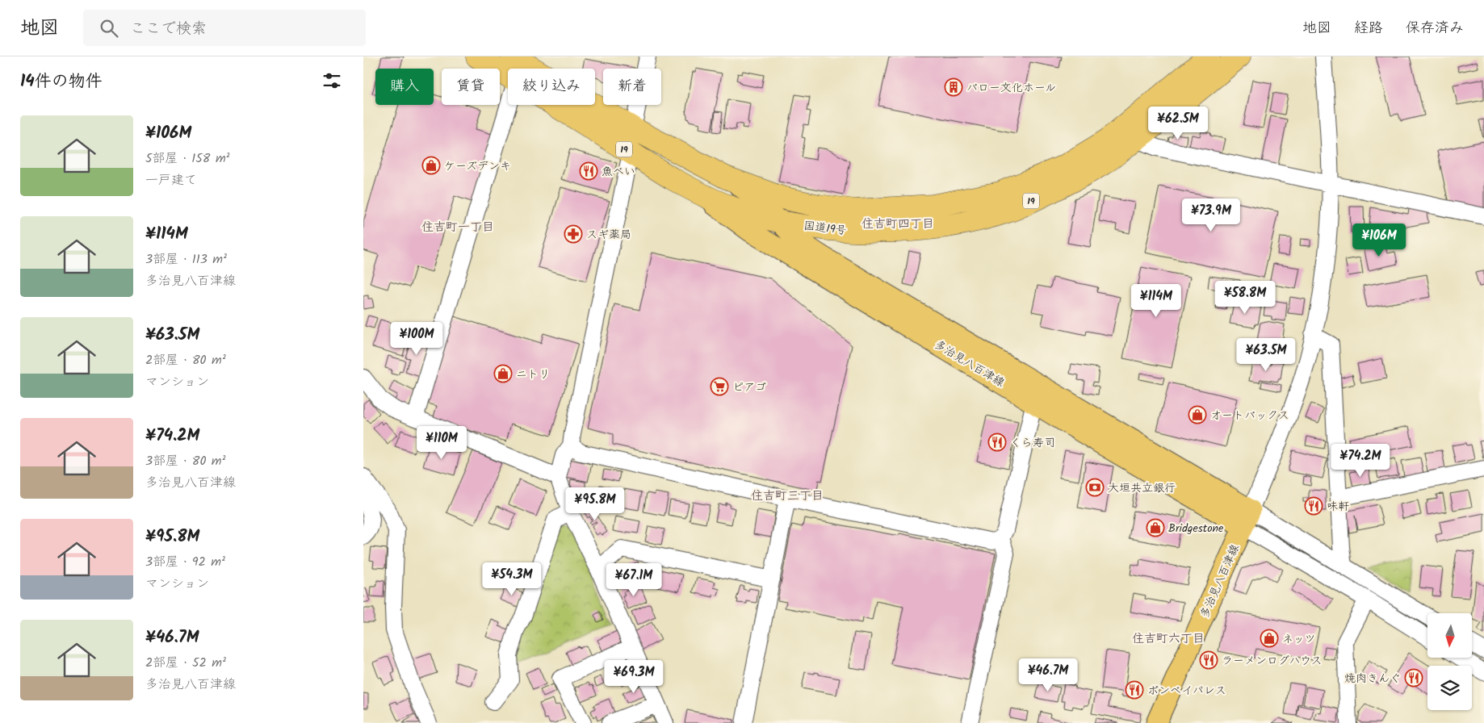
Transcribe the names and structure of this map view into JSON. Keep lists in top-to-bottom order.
{
  "streets": {
    "highway": ["19", "国道19号"],
    "main road": ["多治見八百津線"]
  },
  "crossings": [
    ["国道19号", "多治見八百津線"]
  ],
  "districts": [
    "住吉町四丁目",
    "住吉町一丁目",
    "住吉町三丁目",
    "住吉町六丁目"
  ],
  "places": {
    "building": ["バロー文化ホール"],
    "shop": [
      "ケーズデンキ",
      "ニトリ",
      "オートバックス",
      "Bridgestone",
      "ネッツ"
    ],
    "restaurant": [
      "魚べい",
      "くら寿司",
      "味軒",
      "ラーメンログハウス",
      "焼肉きんぐ",
      "ボンベイパレス"
    ],
    "pharmacy": ["スギ薬局"],
    "supermarket": ["ピアゴ"],
    "bank": ["大垣共立銀行"]
  },
  "north": "bottom",
  "page": {
    "header": "地図",
    "search": "ここで検索",
    "nav": ["地図", "経路", "保存済み"],
    "heading": "14件の物件",
    "chip": [
      "購入",
      "賃貸",
      "絞り込み",
      "新着"
    ],
    "list": [
      {
        "name": "¥106M",
        "note": "5部屋 · 158 m² · 一戸建て"
      },
      {
        "name": "¥114M",
        "note": "3部屋 · 113 m² · 多治見八百津線"
      },
      {
        "name": "¥63.5M",
        "note": "2部屋 · 80 m² · マンション"
      },
      {
        "name": "¥74.2M",
        "note": "3部屋 · 80 m² · 多治見八百津線"
      },
      {
        "name": "¥95.8M",
        "note": "3部屋 · 92 m² · マンション"
      },
      {
        "name": "¥46.7M",
        "note": "2部屋 · 52 m² · 多治見八百津線"
      }
    ],
    "price": [
      "¥62.5M",
      "¥73.9M",
      "¥106M",
      "¥58.8M",
      "¥114M",
      "¥100M",
      "¥63.5M",
      "¥110M",
      "¥74.2M",
      "¥95.8M",
      "¥54.3M",
      "¥67.1M",
      "¥46.7M",
      "¥69.3M"
    ]
  }
}
